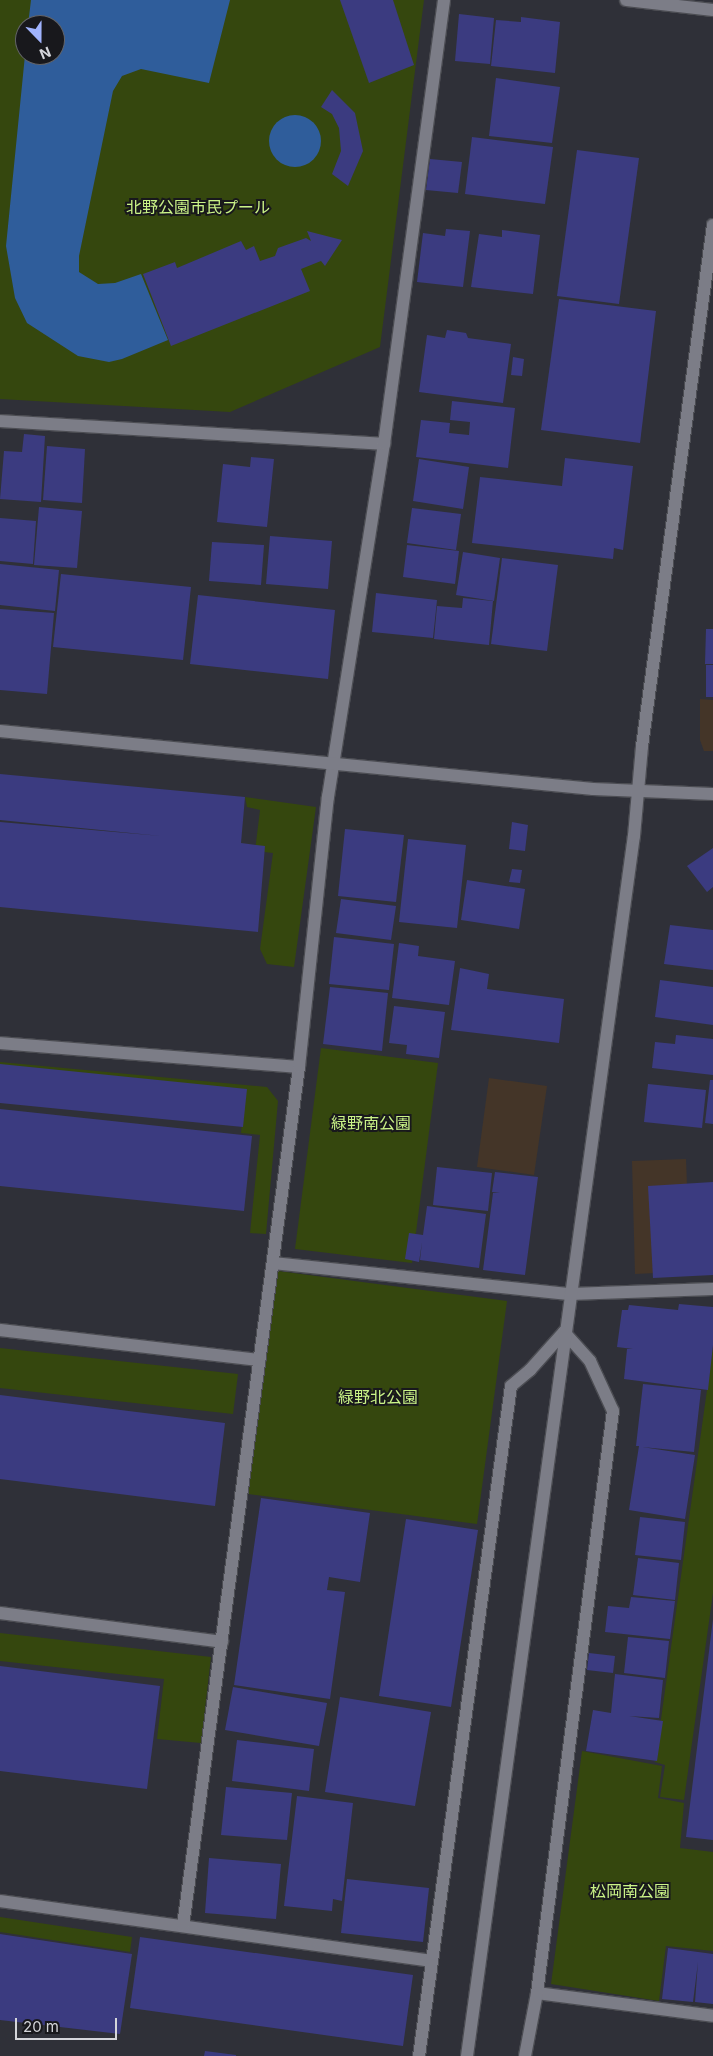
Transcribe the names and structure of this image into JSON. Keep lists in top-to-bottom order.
{
  "parks": [
    "北野公園市民プール",
    "緑野南公園",
    "緑野北公園",
    "松岡南公園"
  ],
  "scale_bar": "20 m",
  "north": "bottom"
}
